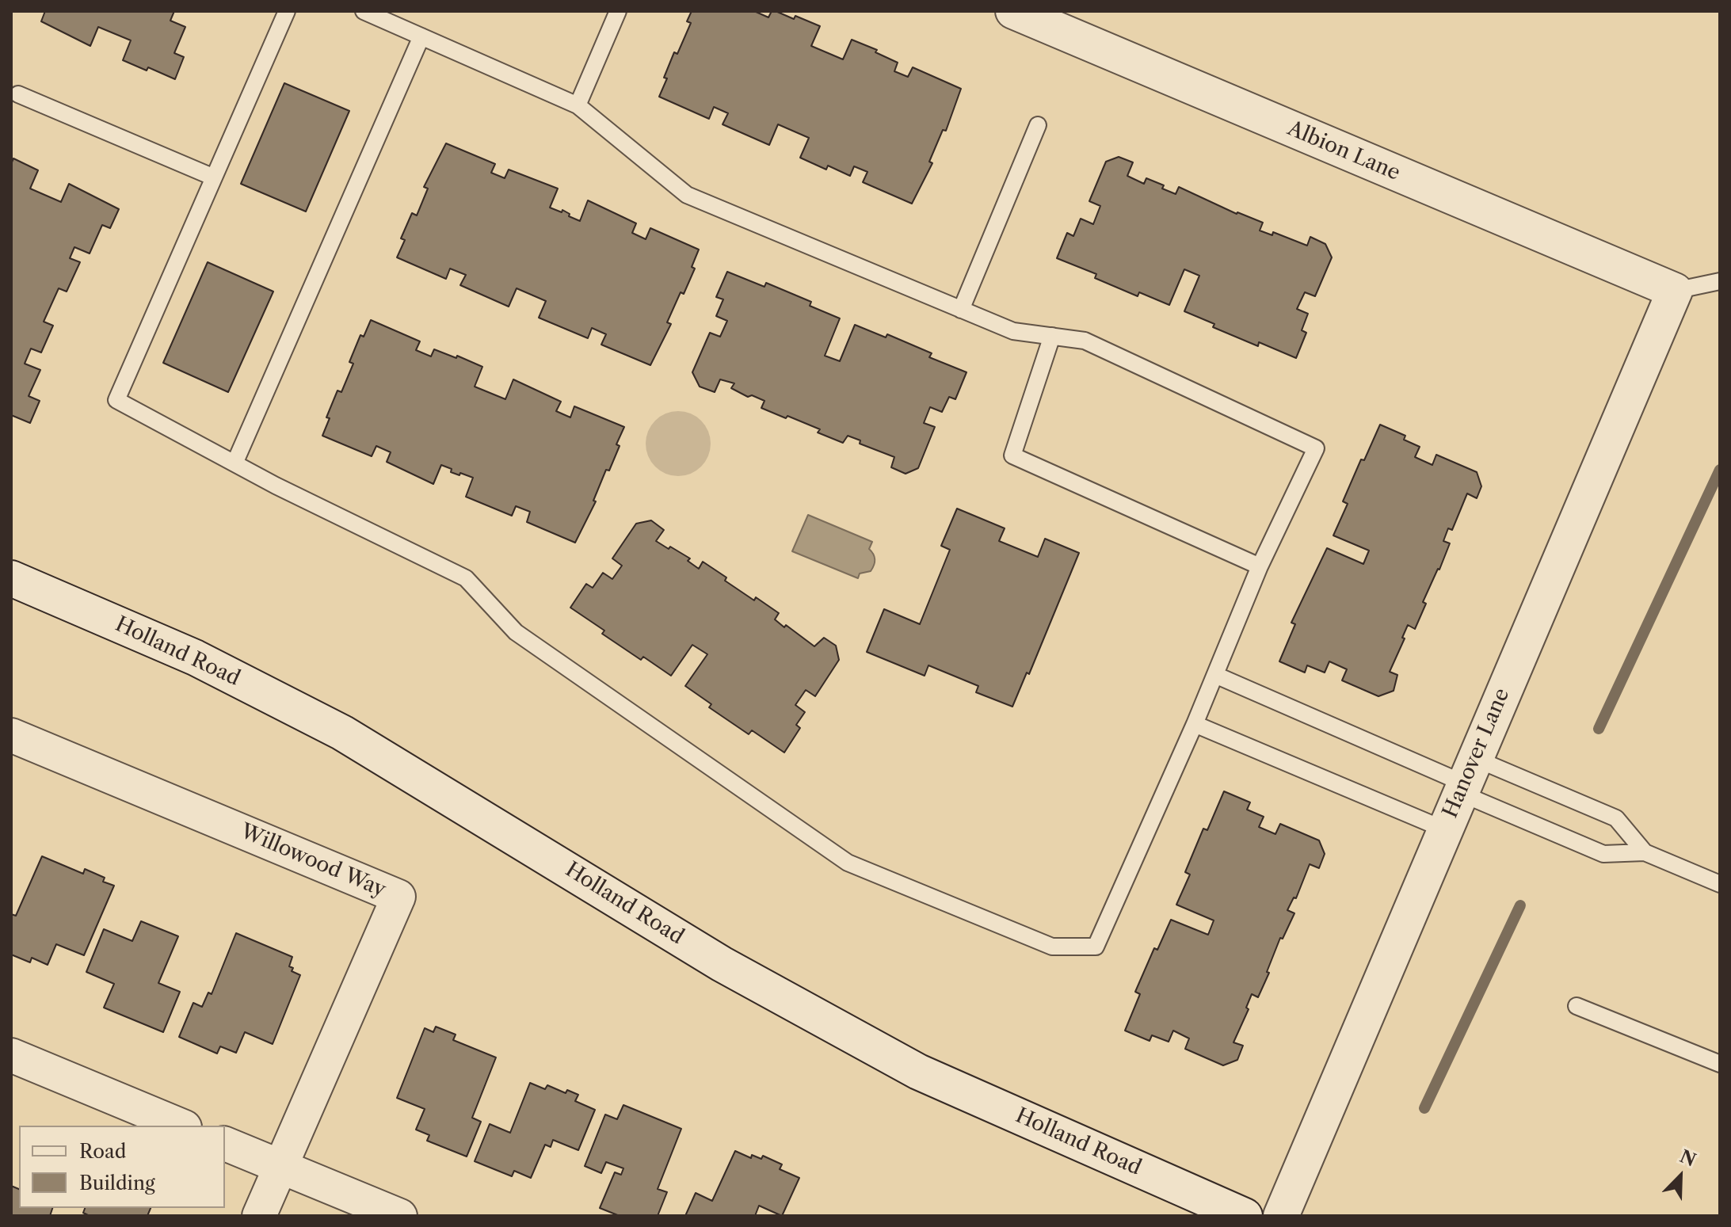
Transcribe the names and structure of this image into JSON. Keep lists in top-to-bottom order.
{
  "streets": {
    "street": [
      "Albion Lane",
      "Holland Road",
      "Hanover Lane",
      "Willowood Way"
    ]
  },
  "crossings": [
    ["Albion Lane", "Hanover Lane"]
  ],
  "legend": ["Road", "Building"],
  "north": "top right"
}
